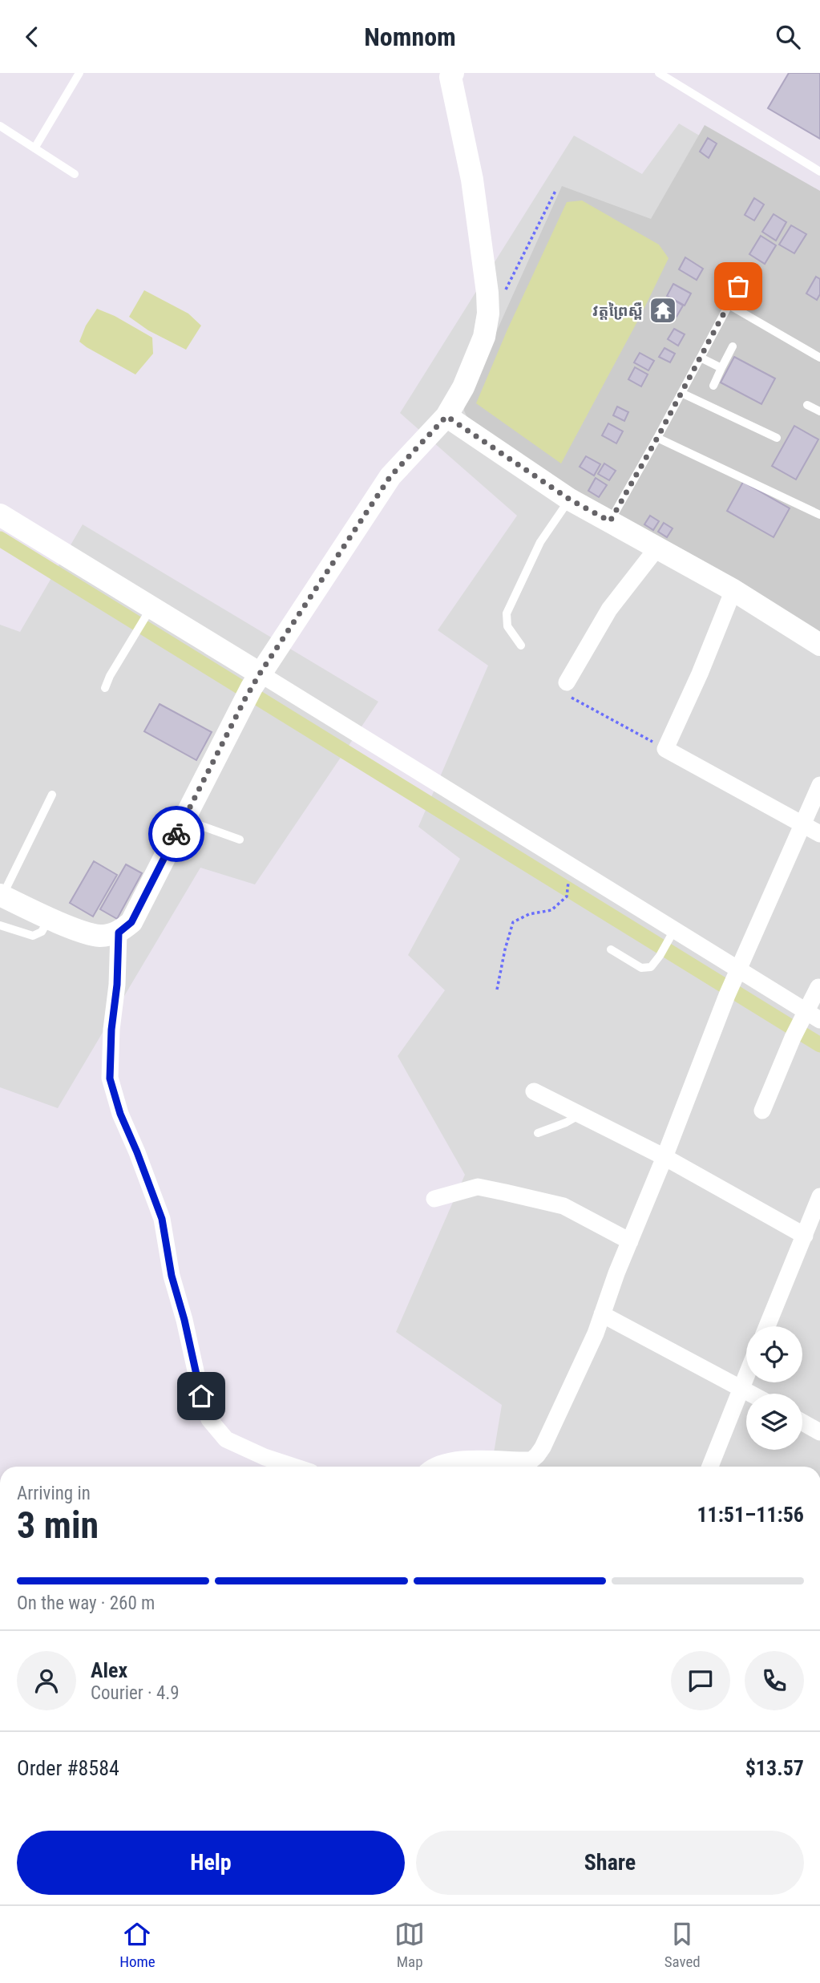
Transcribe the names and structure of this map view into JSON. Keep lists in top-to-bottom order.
{
  "places": {
    "temple": ["វត្តព្រៃស្ពឺ"]
  },
  "page": {
    "header": "Nomnom",
    "heading": ["3 min", "Arriving in", "11:51–11:56"],
    "panel": [
      "Alex",
      "Courier · 4.9",
      "Order #8584",
      "$13.57"
    ],
    "bar": "On the way · 260 m",
    "buttons": ["Help", "Share"],
    "tabs": ["Home", "Map", "Saved"]
  }
}
